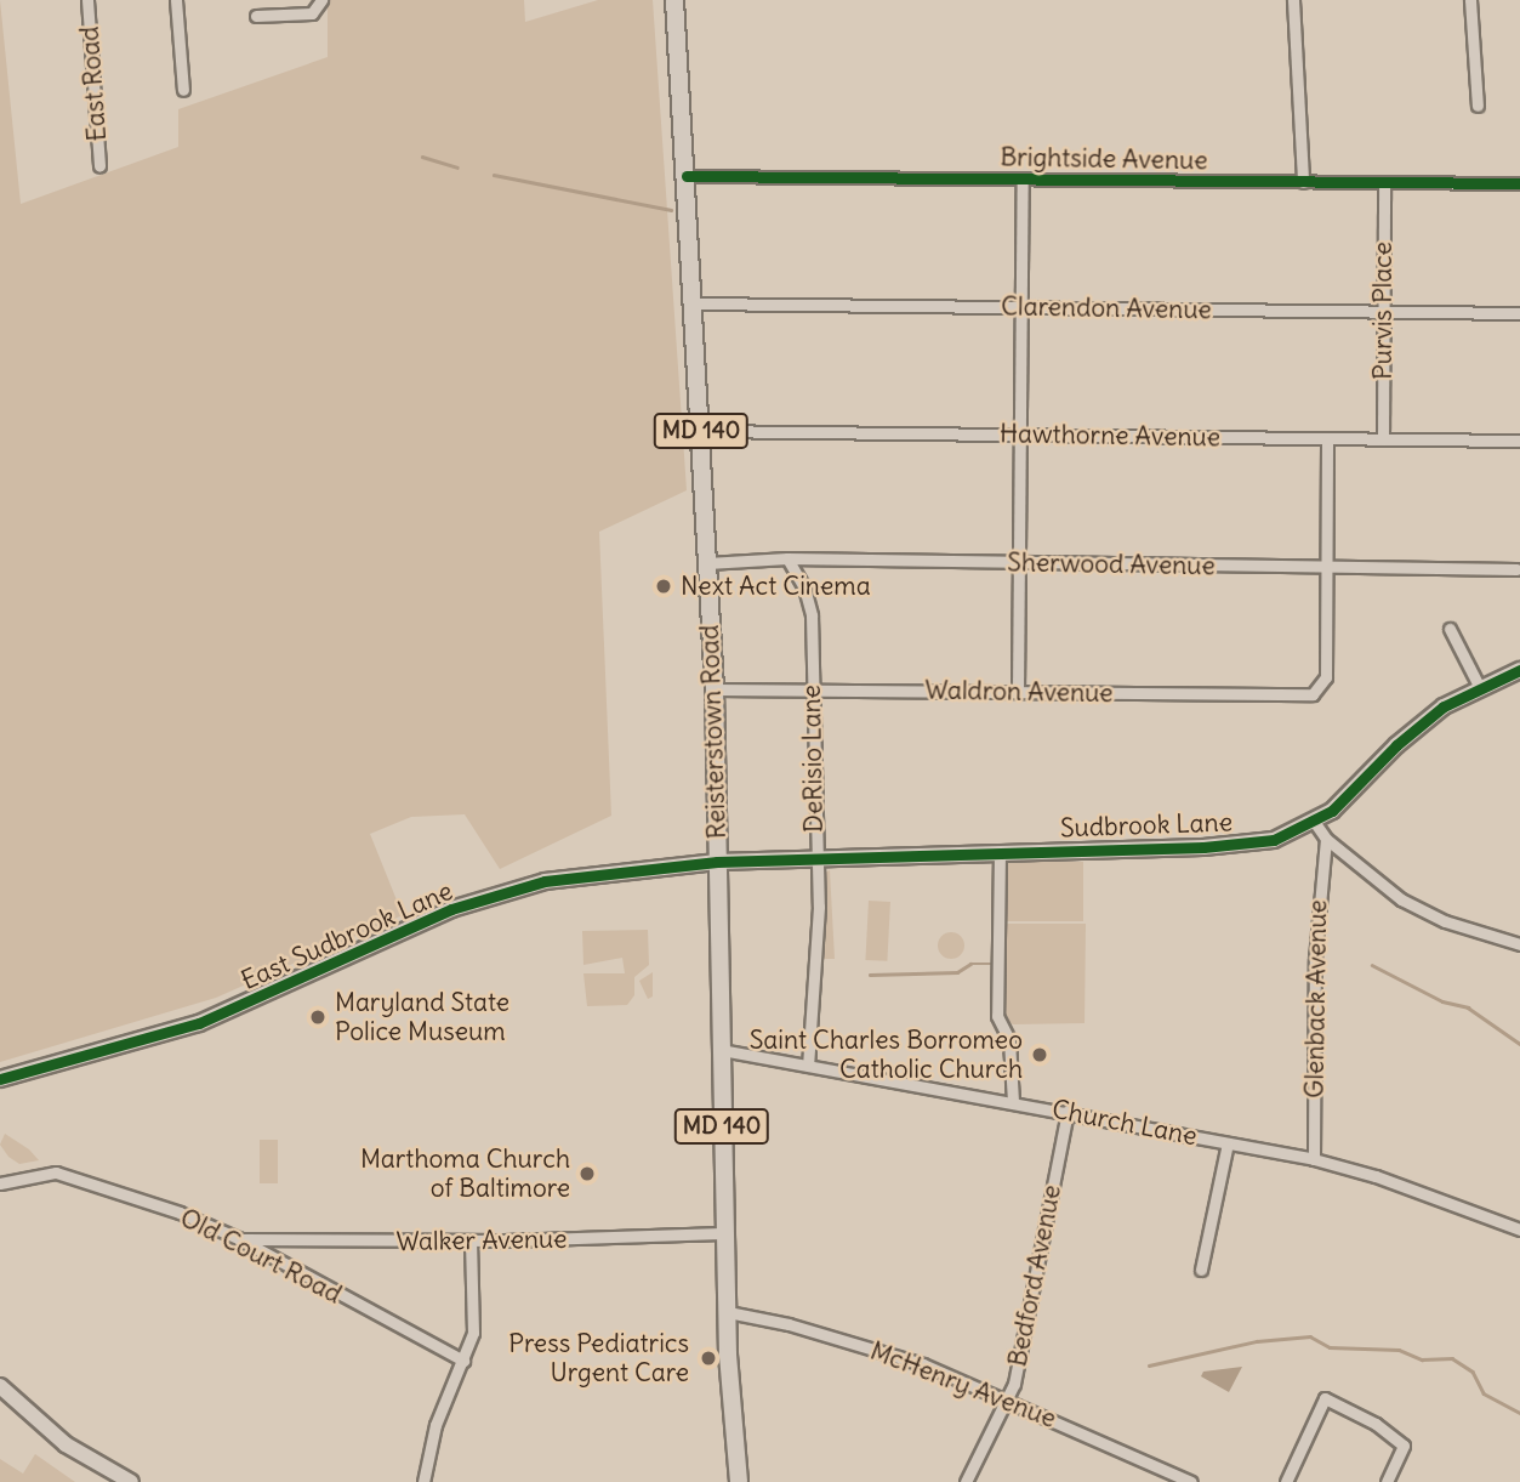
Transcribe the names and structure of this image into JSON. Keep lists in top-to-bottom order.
{
  "streets": {
    "main road": ["MD 140", "Reisterstown Road"],
    "street": [
      "East Road",
      "Brightside Avenue",
      "Clarendon Avenue",
      "Purvis Place",
      "Hawthorne Avenue",
      "Sherwood Avenue",
      "Waldron Avenue",
      "DeRisio Lane",
      "Sudbrook Lane",
      "East Sudbrook Lane",
      "Glenback Avenue",
      "Church Lane",
      "Walker Avenue",
      "Old Court Road",
      "Bedford Avenue",
      "McHenry Avenue"
    ]
  },
  "crossings": [
    ["Brightside Avenue", "Purvis Place"],
    ["Brightside Avenue", "Reisterstown Road"],
    ["Clarendon Avenue", "Purvis Place"],
    ["Clarendon Avenue", "Reisterstown Road"],
    ["Purvis Place", "Hawthorne Avenue"],
    ["Hawthorne Avenue", "Reisterstown Road"],
    ["Sherwood Avenue", "Waldron Avenue"],
    ["Sherwood Avenue", "Reisterstown Road"],
    ["Sherwood Avenue", "DeRisio Lane"],
    ["Waldron Avenue", "Reisterstown Road"],
    ["Waldron Avenue", "DeRisio Lane"],
    ["Reisterstown Road", "Sudbrook Lane"],
    ["Reisterstown Road", "East Sudbrook Lane"],
    ["Reisterstown Road", "Church Lane"],
    ["Reisterstown Road", "Walker Avenue"],
    ["Reisterstown Road", "McHenry Avenue"],
    ["DeRisio Lane", "Sudbrook Lane"],
    ["DeRisio Lane", "Church Lane"],
    ["Sudbrook Lane", "East Sudbrook Lane"],
    ["Glenback Avenue", "Church Lane"],
    ["Church Lane", "Bedford Avenue"],
    ["Walker Avenue", "Old Court Road"],
    ["Bedford Avenue", "McHenry Avenue"]
  ],
  "places": [
    "Next Act Cinema",
    "Maryland State Police Museum",
    "Saint Charles Borromeo Catholic Church",
    "Marthoma Church of Baltimore",
    "Press Pediatrics Urgent Care"
  ]
}
